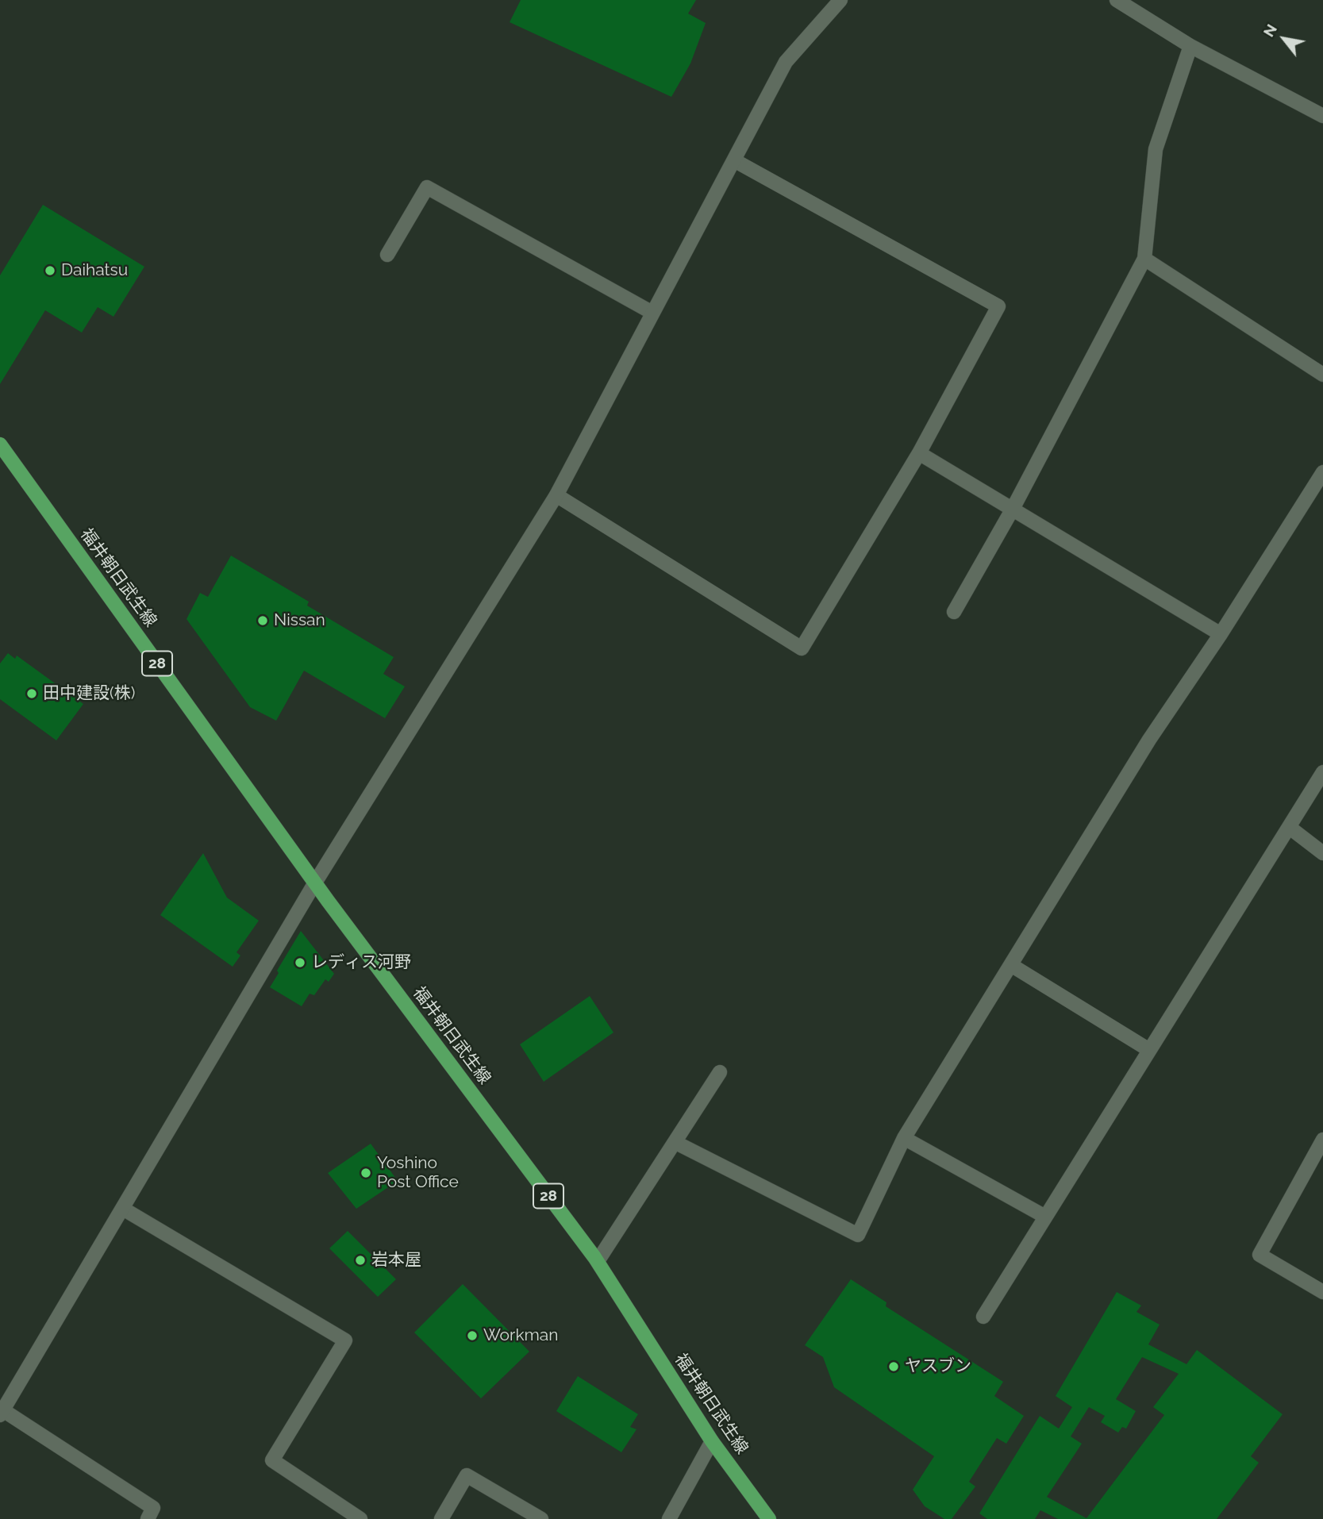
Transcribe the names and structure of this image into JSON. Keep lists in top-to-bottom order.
{
  "streets": {
    "main road": ["福井朝日武生線", "28"]
  },
  "places": [
    "Daihatsu",
    "Nissan",
    "田中建設(株)",
    "レディス河野",
    "Yoshino Post Office",
    "岩本屋",
    "Workman",
    "ヤスブン"
  ],
  "north": "top left"
}
